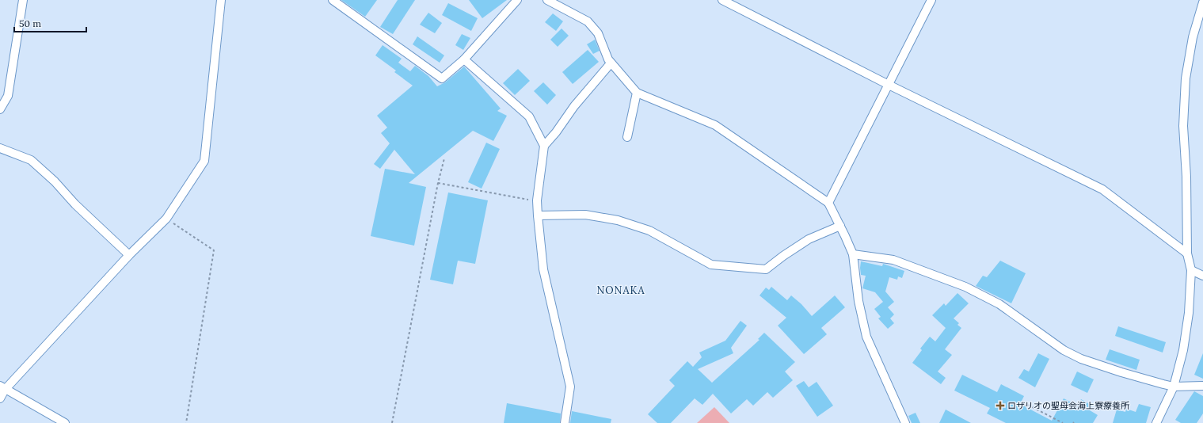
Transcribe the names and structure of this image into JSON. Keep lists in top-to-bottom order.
{
  "districts": ["NONAKA"],
  "places": {
    "health": ["ロザリオの聖母会海上寮療養所"]
  },
  "scale_bar": "50 m"
}
